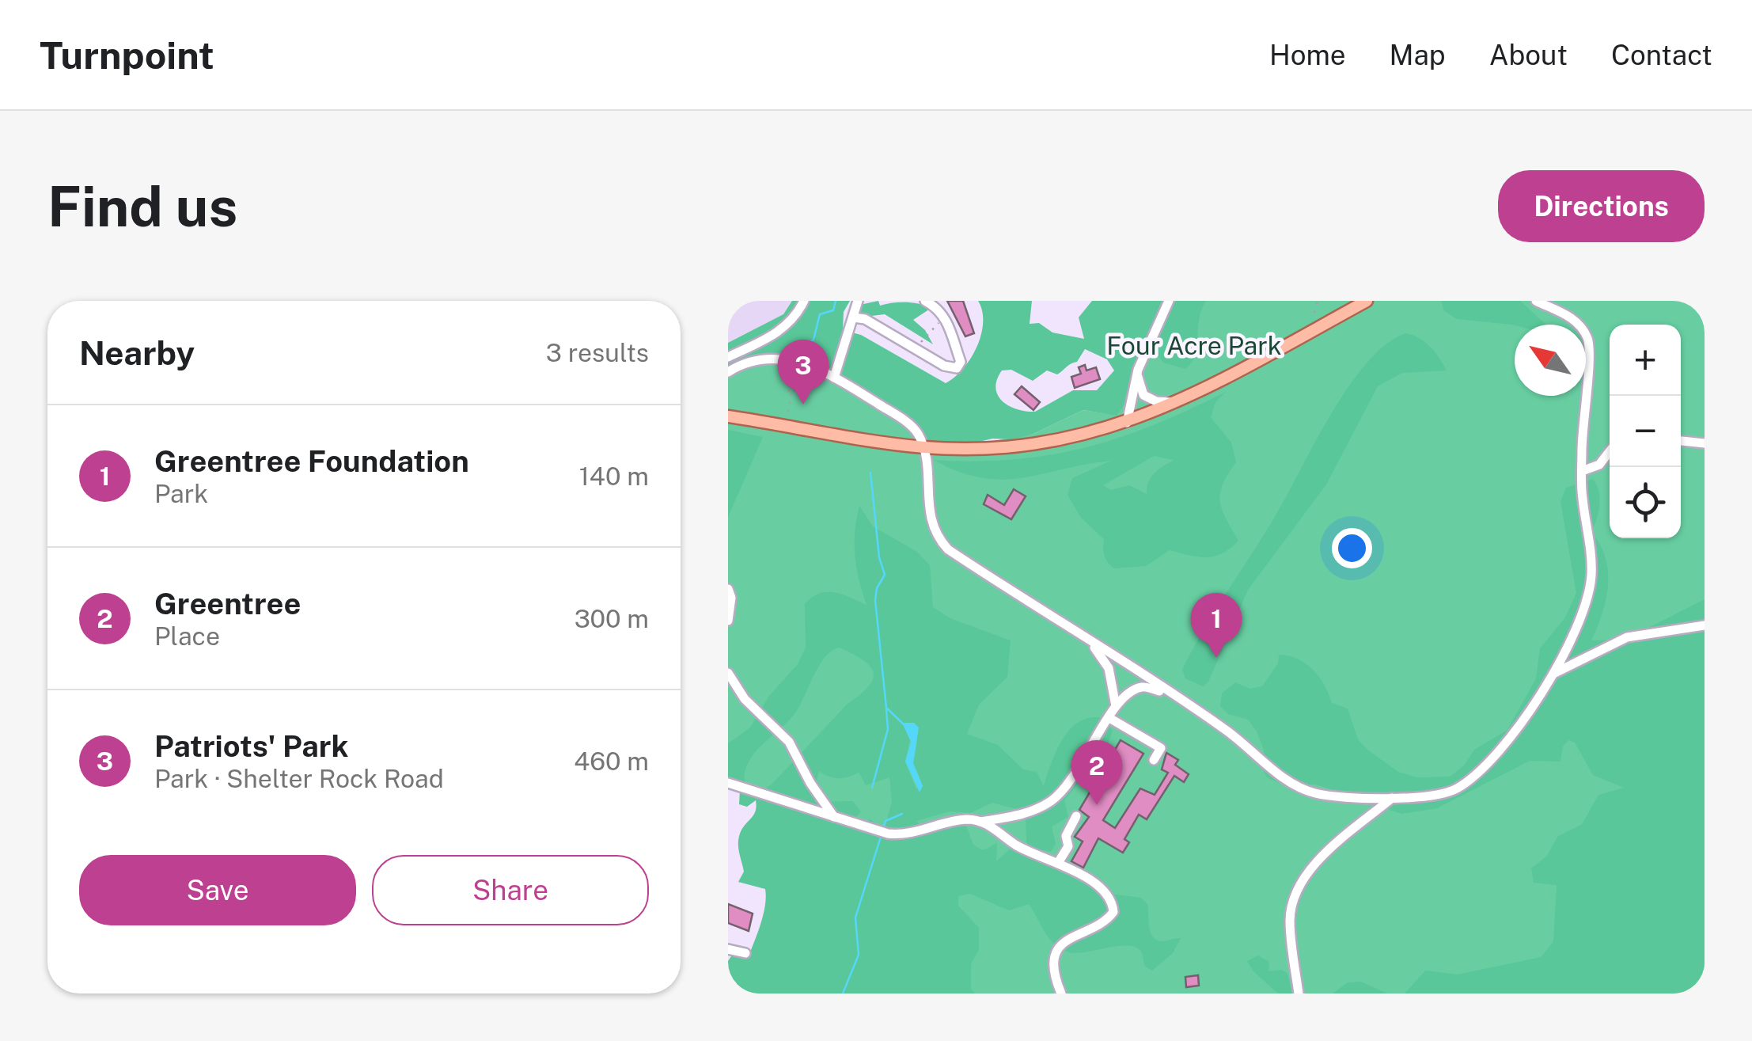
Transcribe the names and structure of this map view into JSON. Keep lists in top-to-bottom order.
{
  "parks": ["Four Acre Park"],
  "north": "top left",
  "page": {
    "header": "Turnpoint",
    "nav": [
      "Home",
      "Map",
      "About",
      "Contact"
    ],
    "buttons": [
      "Directions",
      ["Save", "Share"]
    ],
    "title": "Find us",
    "heading": ["Nearby", "3 results"],
    "map_buttons": ["+", "−"],
    "pins": ["3", "1", "2"],
    "list": [
      {
        "mark": "1",
        "name": "Greentree Foundation",
        "note": "Park",
        "value": "140 m"
      },
      {
        "mark": "2",
        "name": "Greentree",
        "note": "Place",
        "value": "300 m"
      },
      {
        "mark": "3",
        "name": "Patriots' Park",
        "note": "Park · Shelter Rock Road",
        "value": "460 m"
      }
    ]
  }
}
